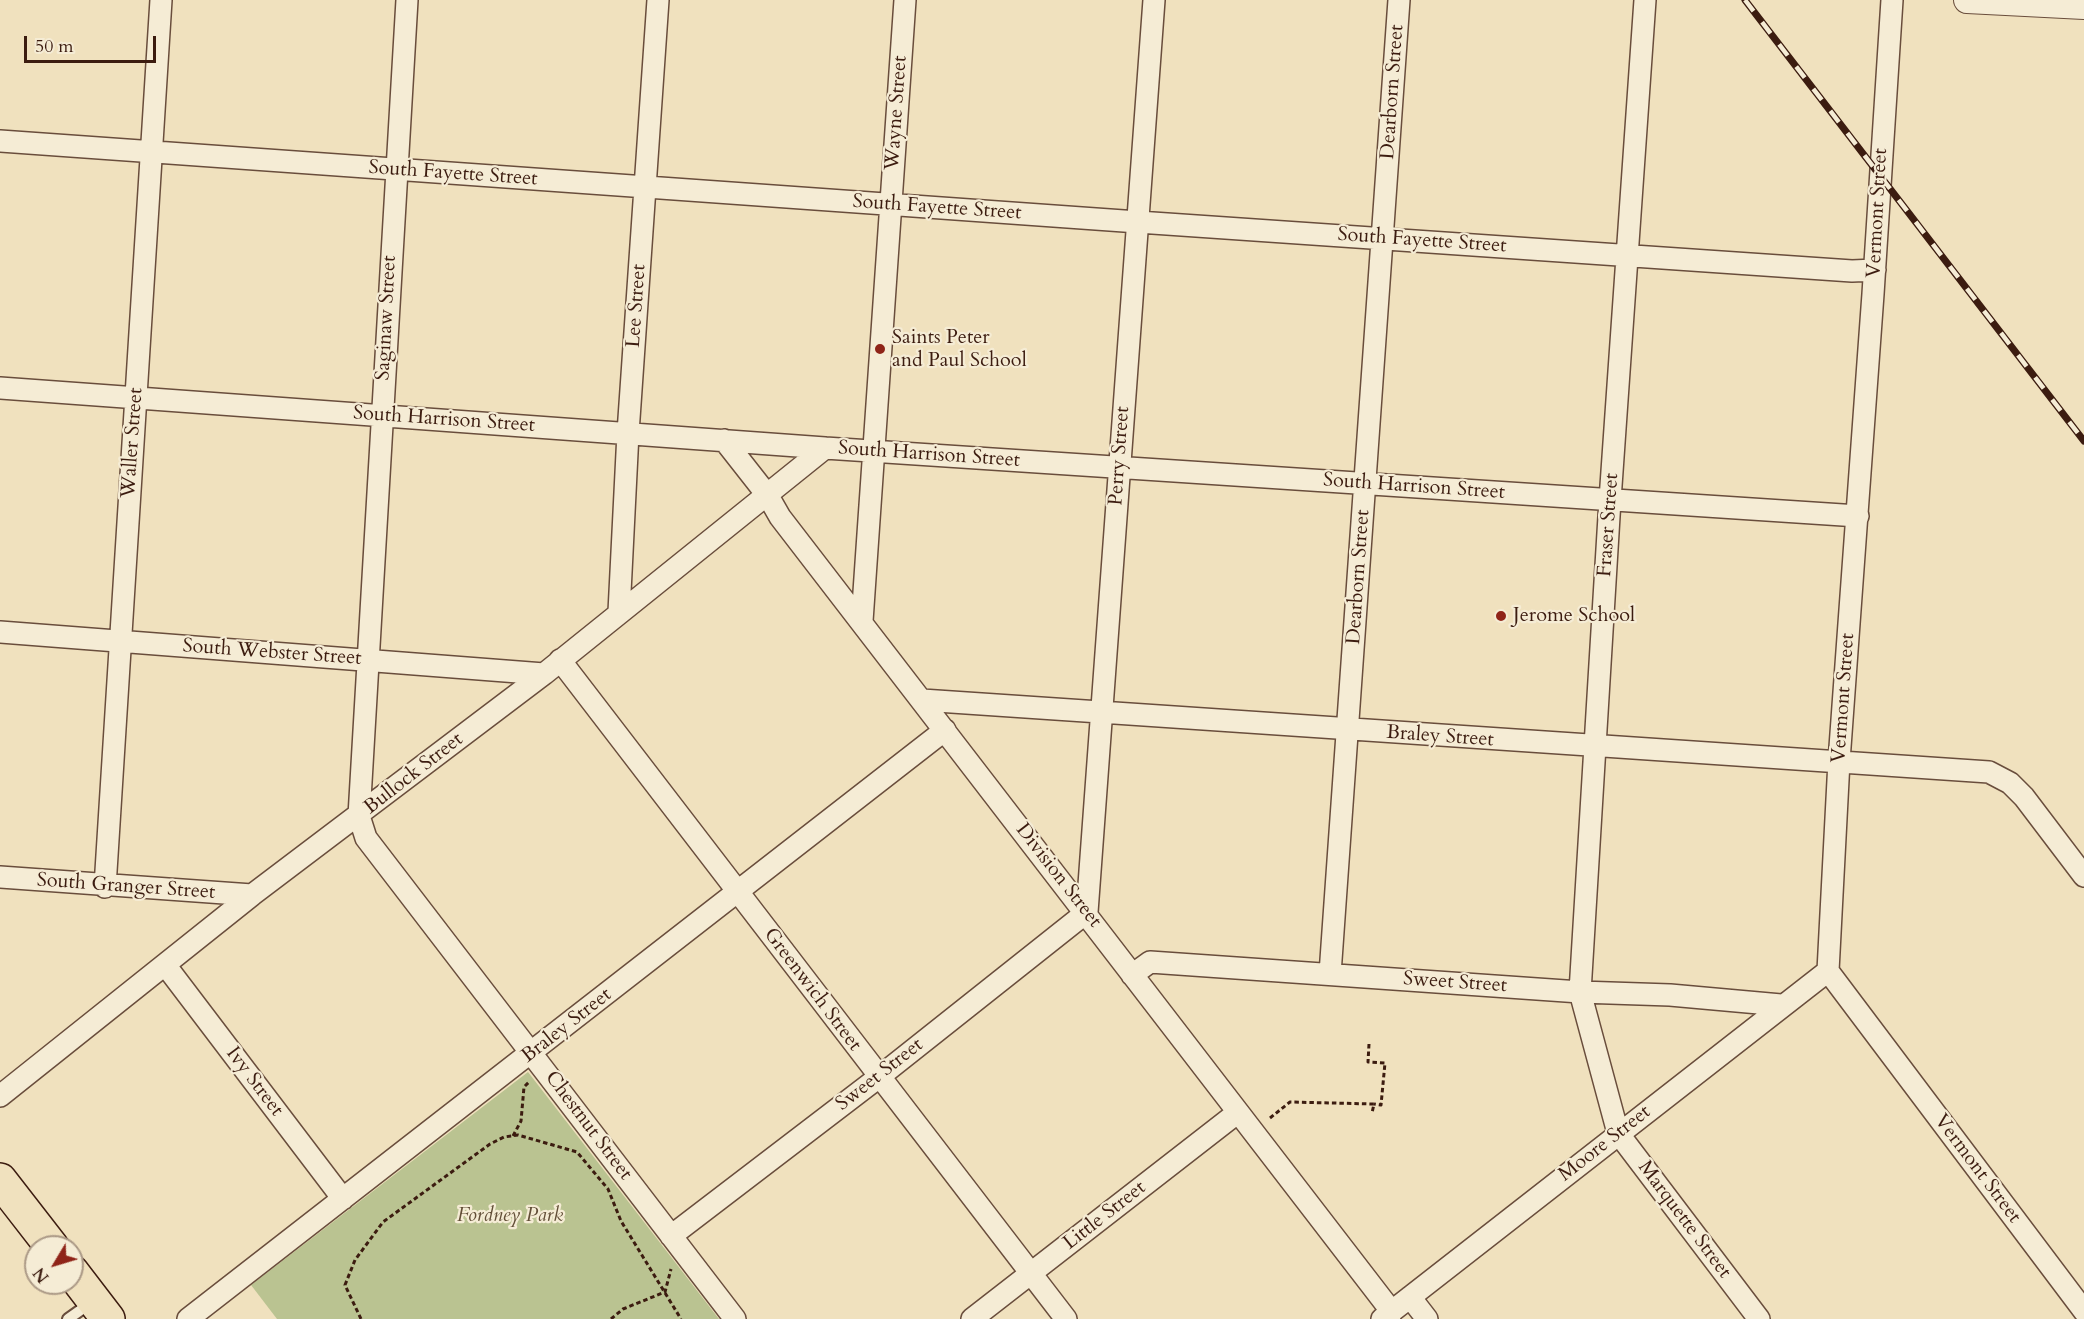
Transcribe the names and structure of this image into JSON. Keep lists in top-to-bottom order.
{
  "streets": {
    "street": [
      "Dearborn Street",
      "Wayne Street",
      "South Fayette Street",
      "Vermont Street",
      "Lee Street",
      "Saginaw Street",
      "South Harrison Street",
      "Waller Street",
      "Perry Street",
      "Fraser Street",
      "South Webster Street",
      "Braley Street",
      "Bullock Street",
      "Division Street",
      "South Granger Street",
      "Sweet Street",
      "Greenwich Street",
      "Ivy Street",
      "Chestnut Street",
      "Moore Street",
      "Little Street",
      "Marquette Street"
    ]
  },
  "crossings": [
    ["Dearborn Street", "South Fayette Street"],
    ["Dearborn Street", "South Harrison Street"],
    ["Dearborn Street", "Braley Street"],
    ["Dearborn Street", "Sweet Street"],
    ["Wayne Street", "South Fayette Street"],
    ["Wayne Street", "South Harrison Street"],
    ["Wayne Street", "Division Street"],
    ["South Fayette Street", "Vermont Street"],
    ["South Fayette Street", "Lee Street"],
    ["South Fayette Street", "Saginaw Street"],
    ["South Fayette Street", "Waller Street"],
    ["South Fayette Street", "Perry Street"],
    ["South Fayette Street", "Fraser Street"],
    ["Vermont Street", "South Harrison Street"],
    ["Vermont Street", "Braley Street"],
    ["Vermont Street", "Moore Street"],
    ["Lee Street", "South Harrison Street"],
    ["Lee Street", "Bullock Street"],
    ["Saginaw Street", "South Harrison Street"],
    ["Saginaw Street", "South Webster Street"],
    ["Saginaw Street", "Bullock Street"],
    ["Saginaw Street", "Chestnut Street"],
    ["South Harrison Street", "Waller Street"],
    ["South Harrison Street", "Perry Street"],
    ["South Harrison Street", "Fraser Street"],
    ["South Harrison Street", "Bullock Street"],
    ["South Harrison Street", "Division Street"],
    ["Waller Street", "South Webster Street"],
    ["Waller Street", "South Granger Street"],
    ["Perry Street", "Braley Street"],
    ["Perry Street", "Division Street"],
    ["Perry Street", "Sweet Street"],
    ["Fraser Street", "Braley Street"],
    ["Fraser Street", "Sweet Street"],
    ["Fraser Street", "Marquette Street"],
    ["South Webster Street", "Bullock Street"],
    ["South Webster Street", "Greenwich Street"],
    ["Braley Street", "Division Street"],
    ["Braley Street", "Greenwich Street"],
    ["Braley Street", "Ivy Street"],
    ["Braley Street", "Chestnut Street"],
    ["Bullock Street", "Division Street"],
    ["Bullock Street", "South Granger Street"],
    ["Bullock Street", "Greenwich Street"],
    ["Bullock Street", "Ivy Street"],
    ["Bullock Street", "Chestnut Street"],
    ["Division Street", "Sweet Street"],
    ["Division Street", "Moore Street"],
    ["Division Street", "Little Street"],
    ["Sweet Street", "Greenwich Street"],
    ["Sweet Street", "Chestnut Street"],
    ["Sweet Street", "Moore Street"],
    ["Greenwich Street", "Little Street"],
    ["Moore Street", "Marquette Street"]
  ],
  "parks": ["Fordney Park"],
  "places": ["Saints Peter and Paul School", "Jerome School"],
  "scale_bar": "50 m",
  "north": "bottom left"
}
